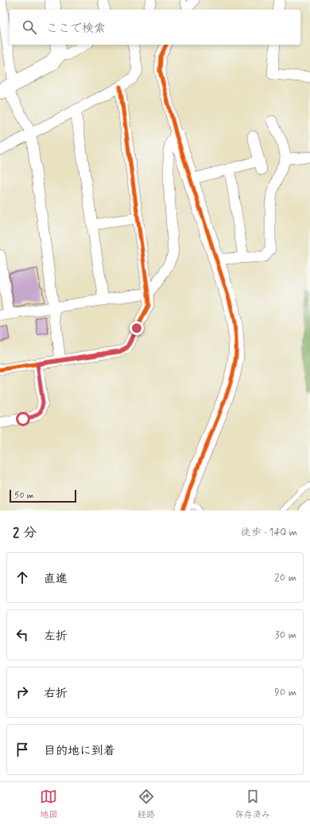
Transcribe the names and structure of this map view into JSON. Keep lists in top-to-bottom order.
{
  "scale_bar": "50 m",
  "page": {
    "search": "ここで検索",
    "scale": "50 m",
    "heading": ["2 分", "徒歩 · 140 m"],
    "list": [
      ["直進", "20 m"],
      ["左折", "30 m"],
      ["右折", "90 m"],
      "目的地に到着"
    ],
    "nav": ["地図", "経路", "保存済み"]
  }
}
